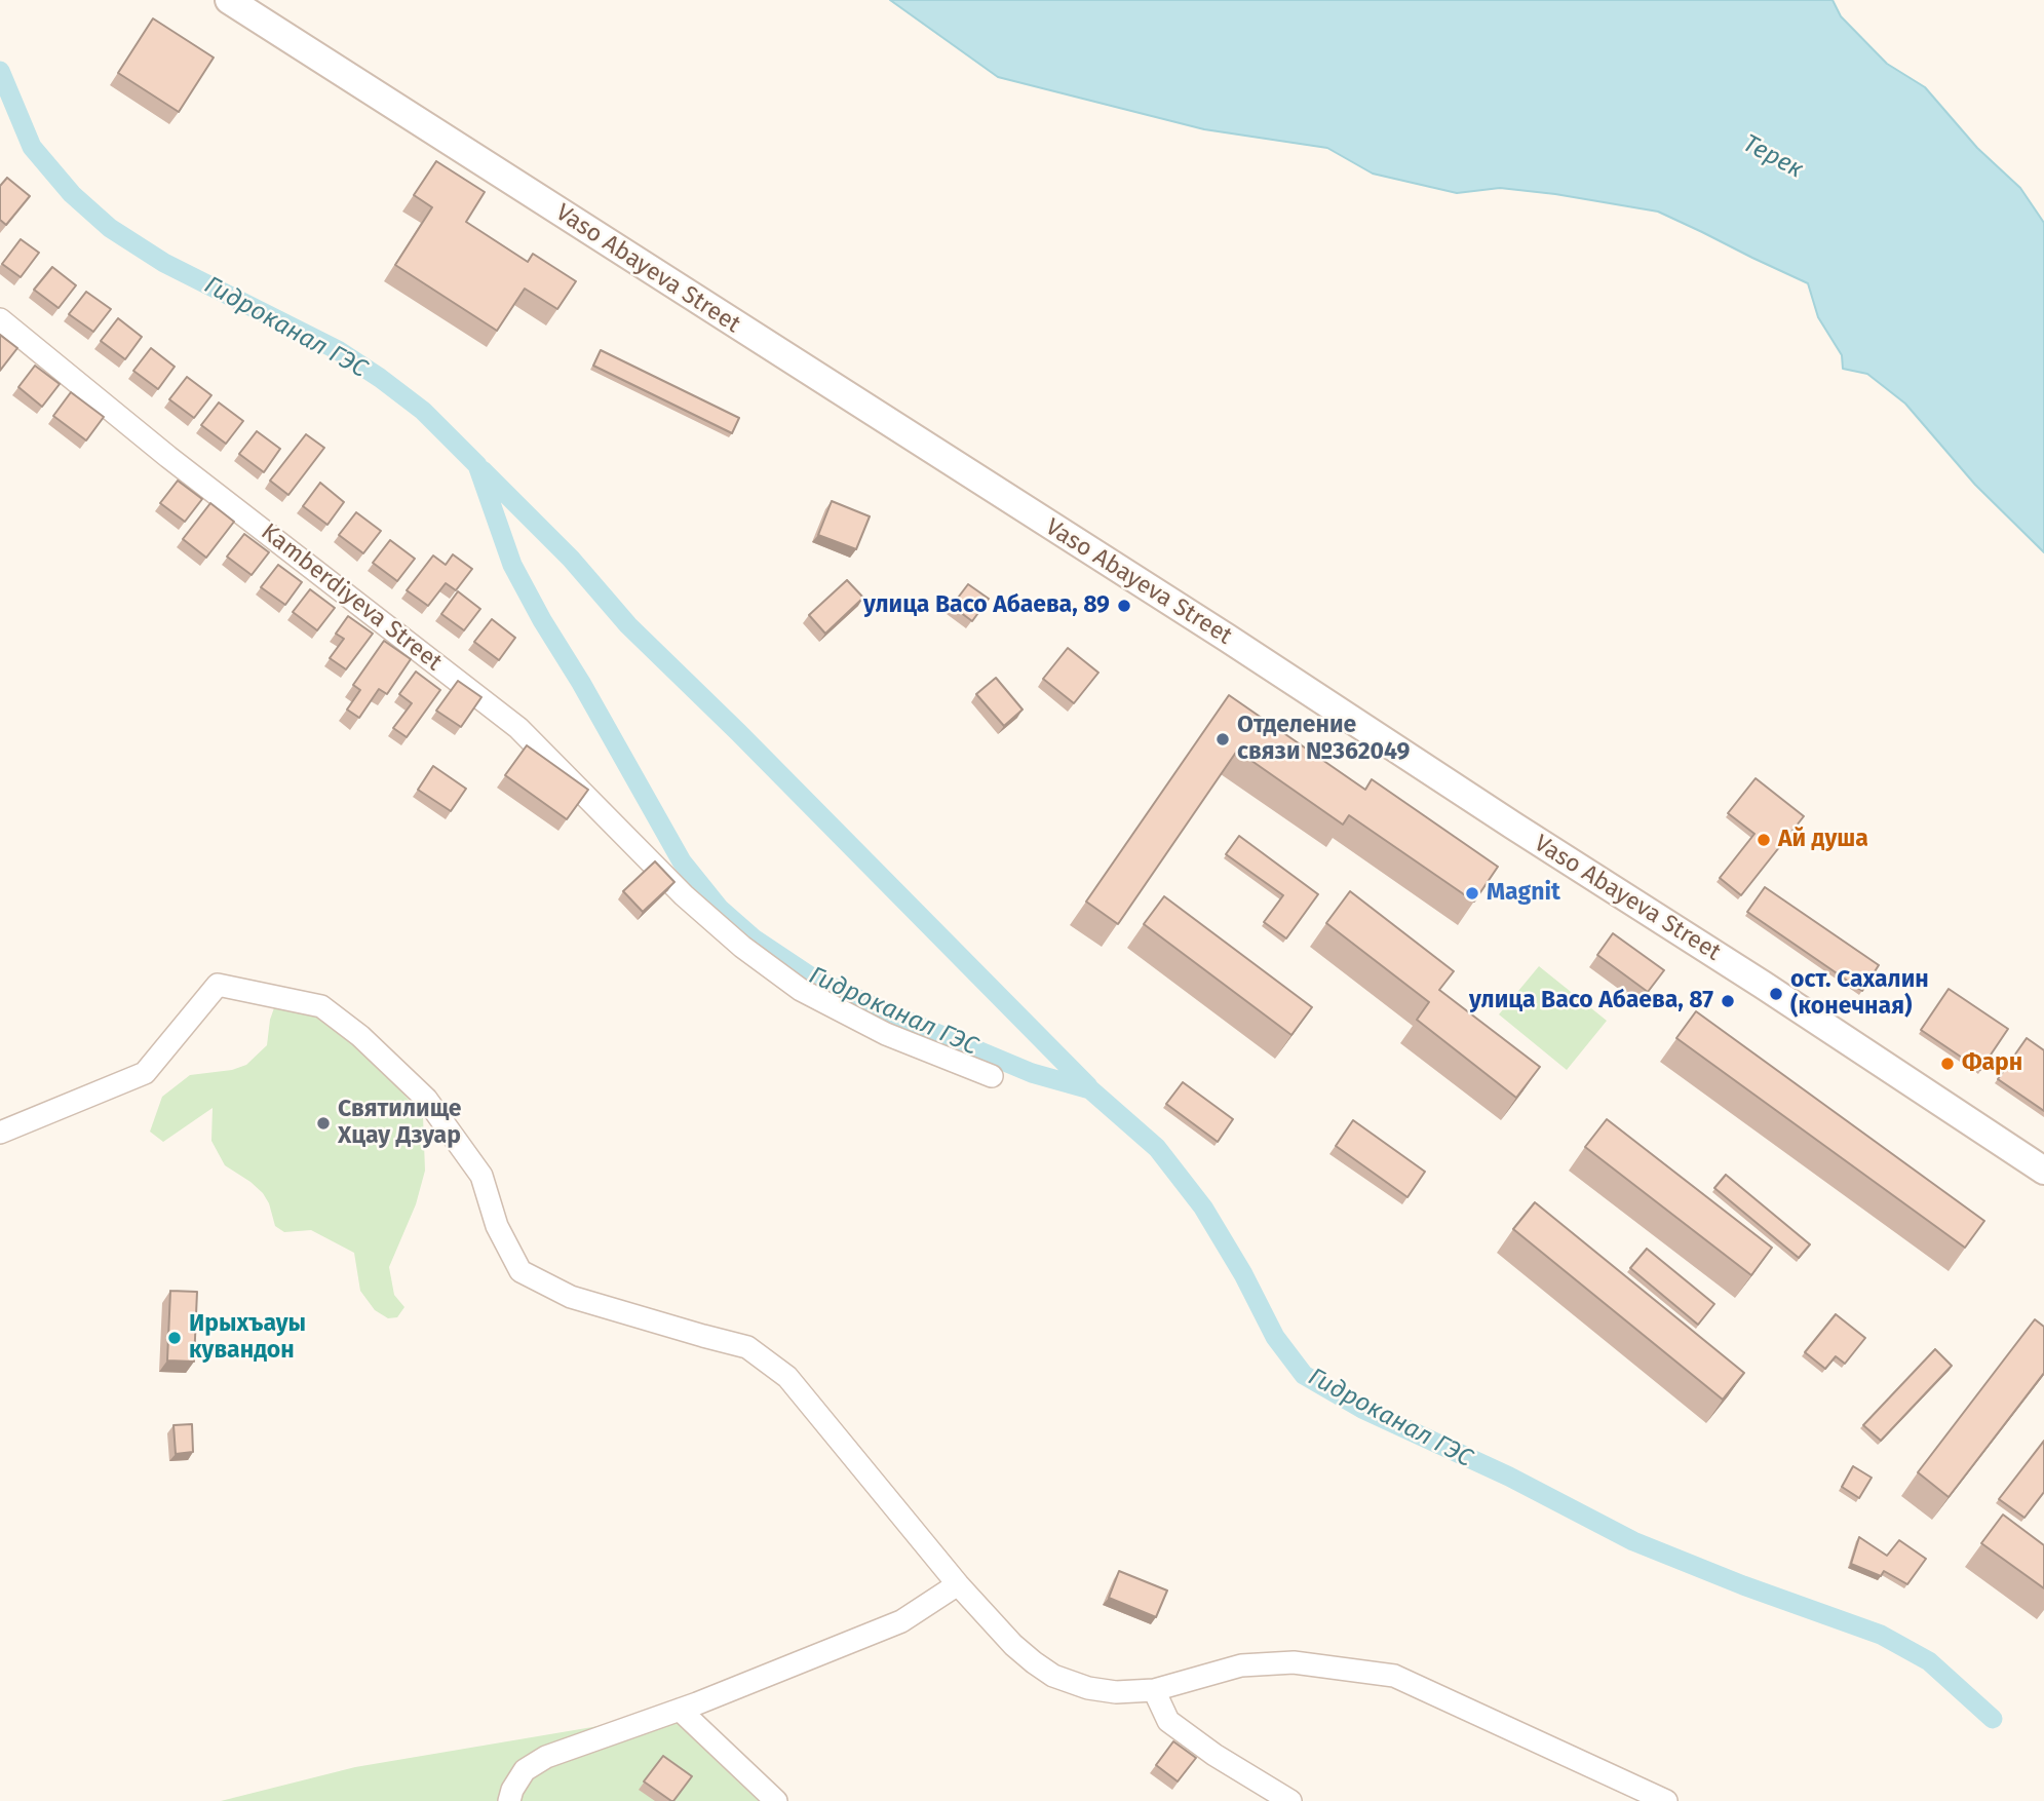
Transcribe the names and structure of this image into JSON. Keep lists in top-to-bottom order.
{
  "streets": {
    "street": ["Vaso Abayeva Street", "Kamberdiyeva Street"]
  },
  "water": ["Терек", "Гидроканал ГЭС"],
  "places": [
    "улица Васо Абаева, 89",
    "Отделение связи №362049",
    "Ай душа",
    "Magnit",
    "ост. Сахалин (конечная)",
    "улица Васо Абаева, 87",
    "Фарн",
    "Святилище Хцау Дзуар",
    "Ирыхъауы кувандон"
  ]
}
